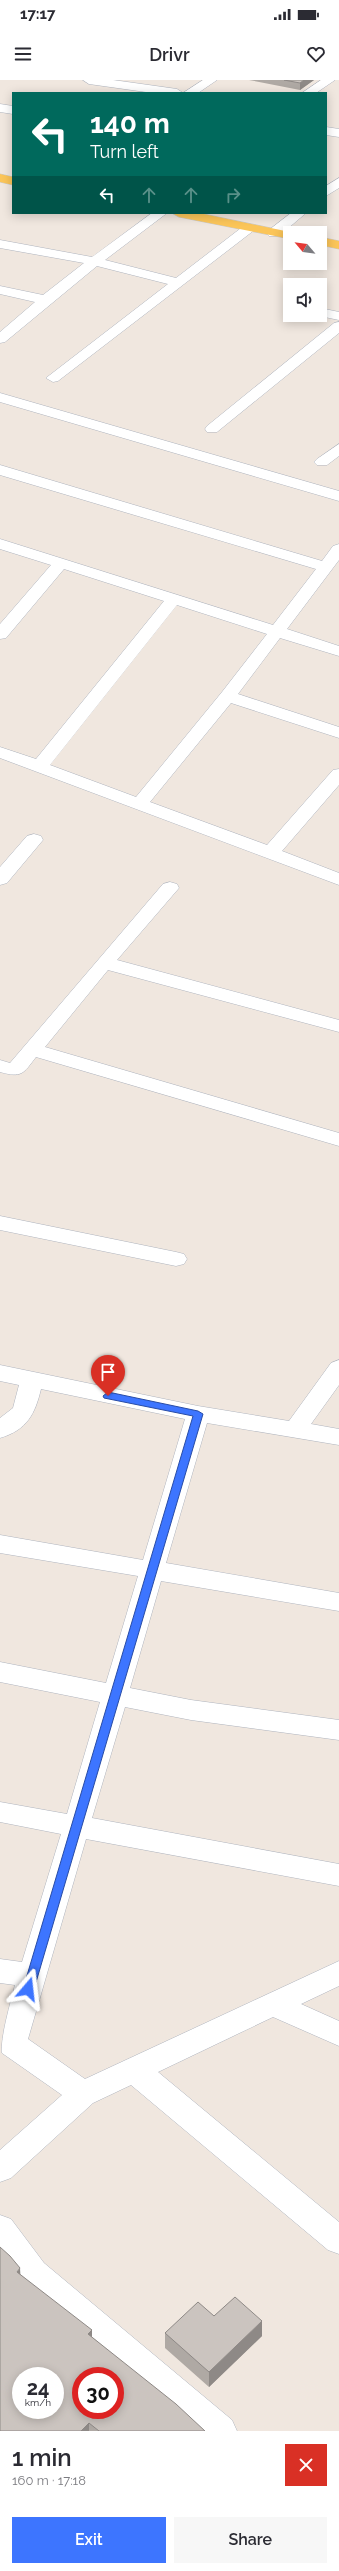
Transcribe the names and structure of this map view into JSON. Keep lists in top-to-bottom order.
{
  "north": "top left",
  "page": {
    "status": "17:17",
    "header": "Drivr",
    "turn": ["140 m", "Turn left"],
    "speed": "24 km/h",
    "limit": "30",
    "heading": ["1 min", "160 m · 17:18"],
    "buttons": ["Exit", "Share"]
  }
}
